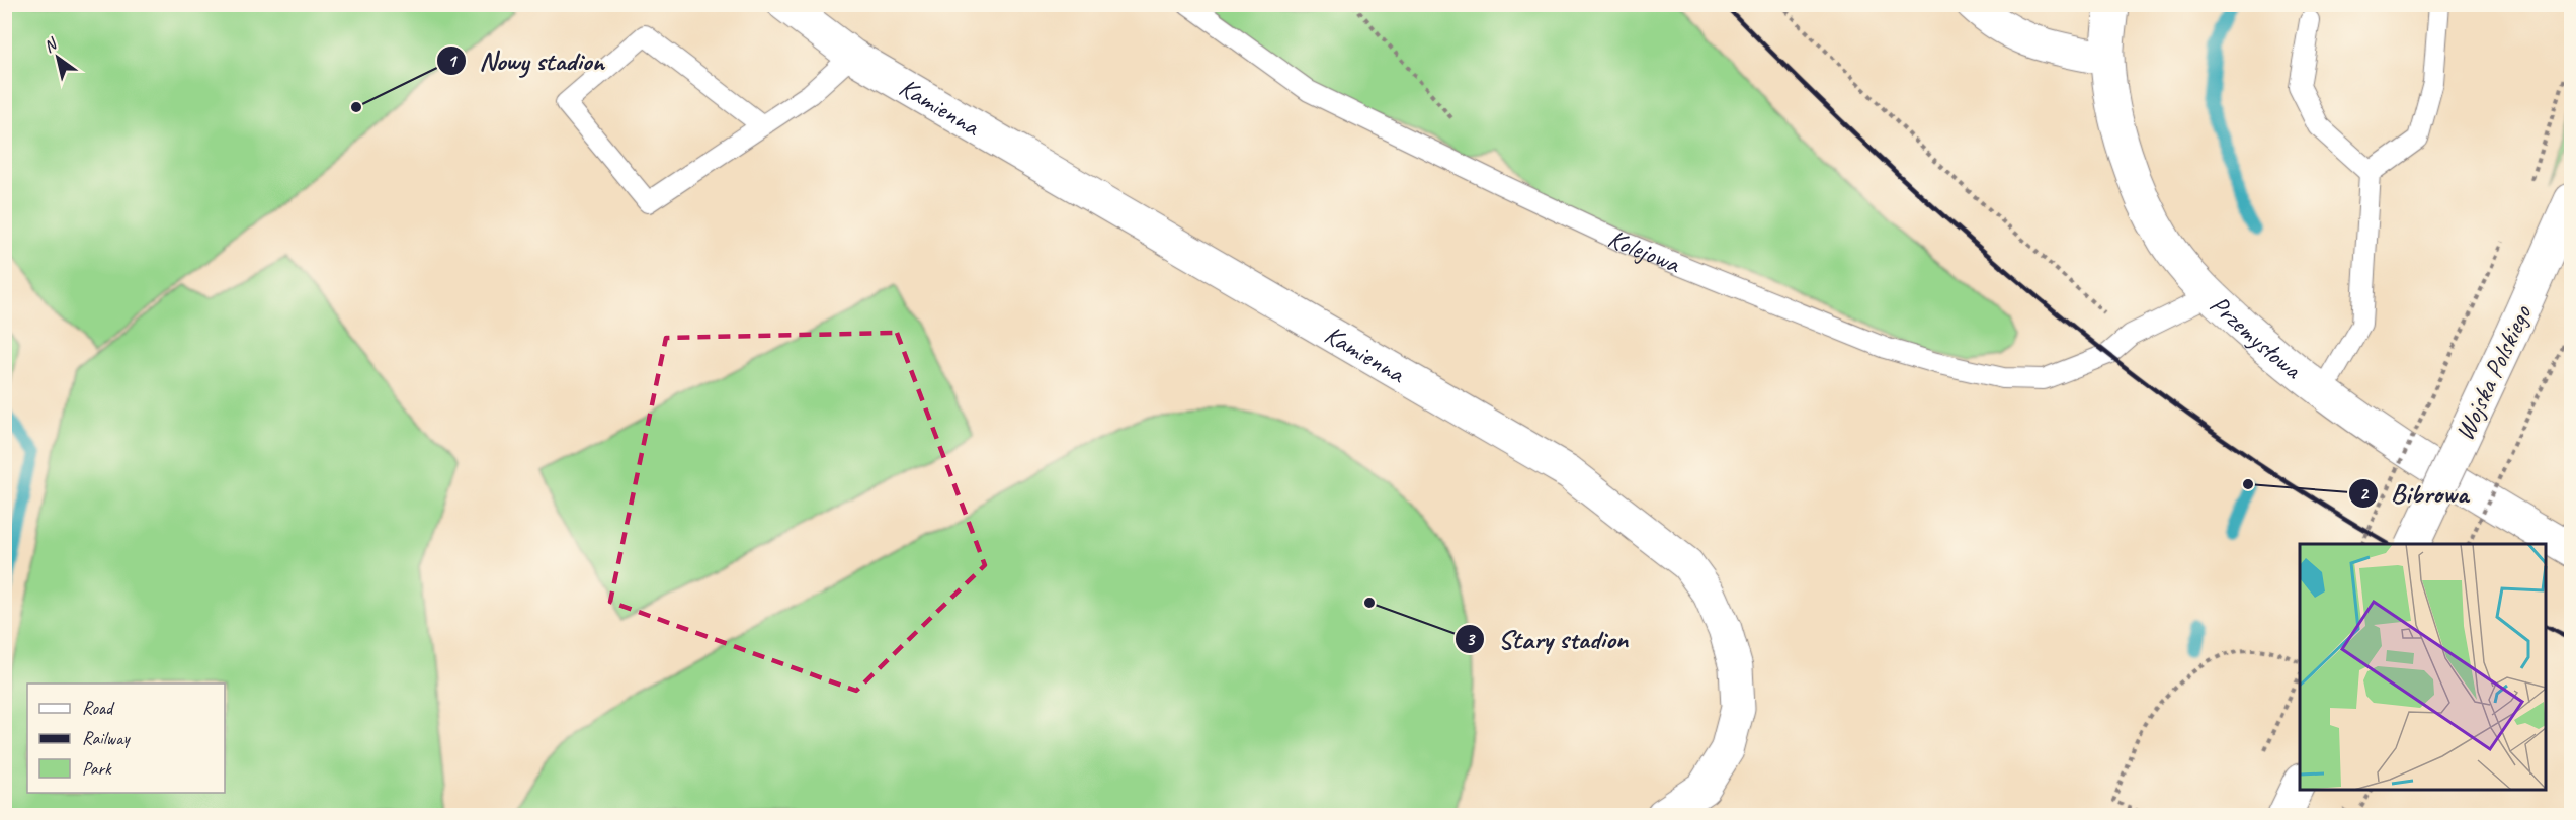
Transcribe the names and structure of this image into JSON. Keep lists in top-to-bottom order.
{
  "streets": {
    "street": ["Kamienna", "Przemysłowa", "Wojska Polskiego"],
    "lane": ["Kolejowa"]
  },
  "crossings": [
    ["Kolejowa", "Przemysłowa"]
  ],
  "places": ["Nowy stadion", "Bibrowa", "Stary stadion"],
  "legend": ["Road", "Railway", "Park"],
  "north": "top left"
}
